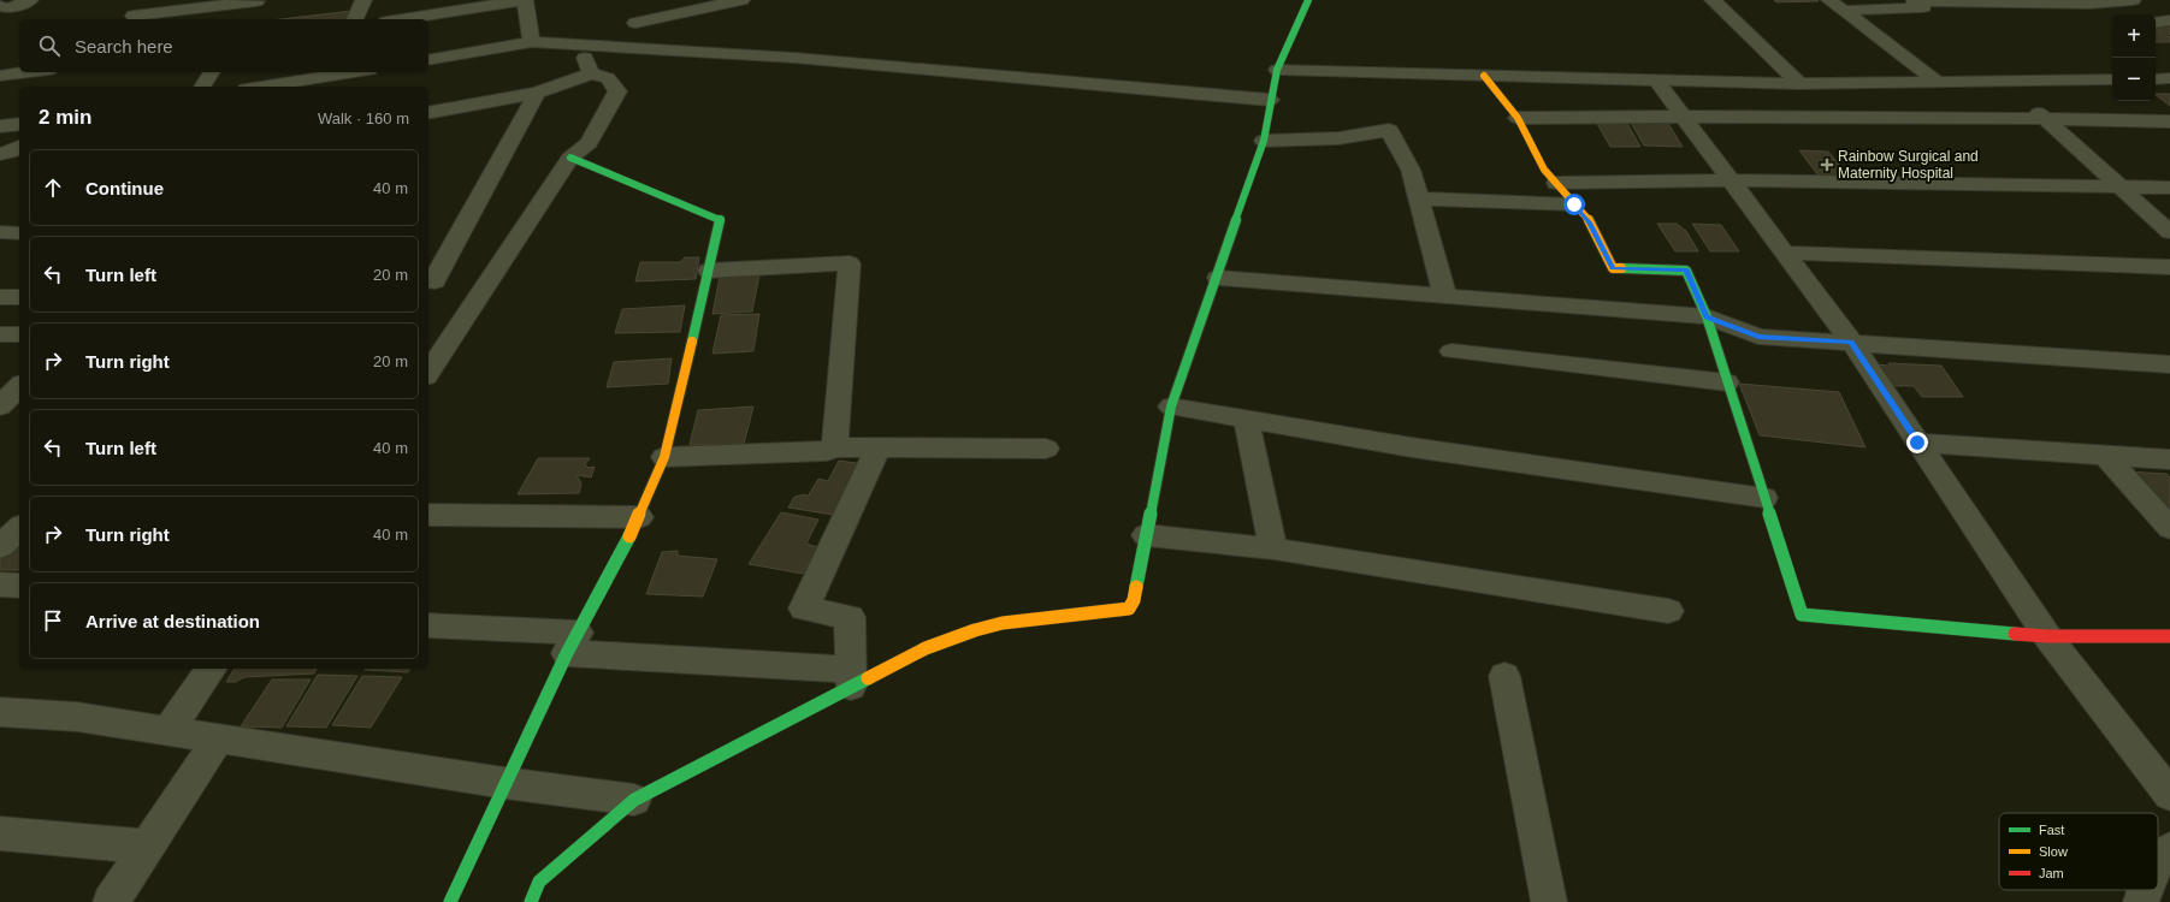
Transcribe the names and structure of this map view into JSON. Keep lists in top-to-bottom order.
{
  "places": {
    "health": ["Rainbow Surgical and Maternity Hospital"]
  },
  "legend": ["Fast", "Slow", "Jam"],
  "page": {
    "map_buttons": ["+", "−"],
    "search": "Search here",
    "heading": ["2 min", "Walk · 160 m"],
    "list": [
      ["Continue", "40 m"],
      ["Turn left", "20 m"],
      ["Turn right", "20 m"],
      ["Turn left", "40 m"],
      ["Turn right", "40 m"],
      "Arrive at destination"
    ]
  }
}
